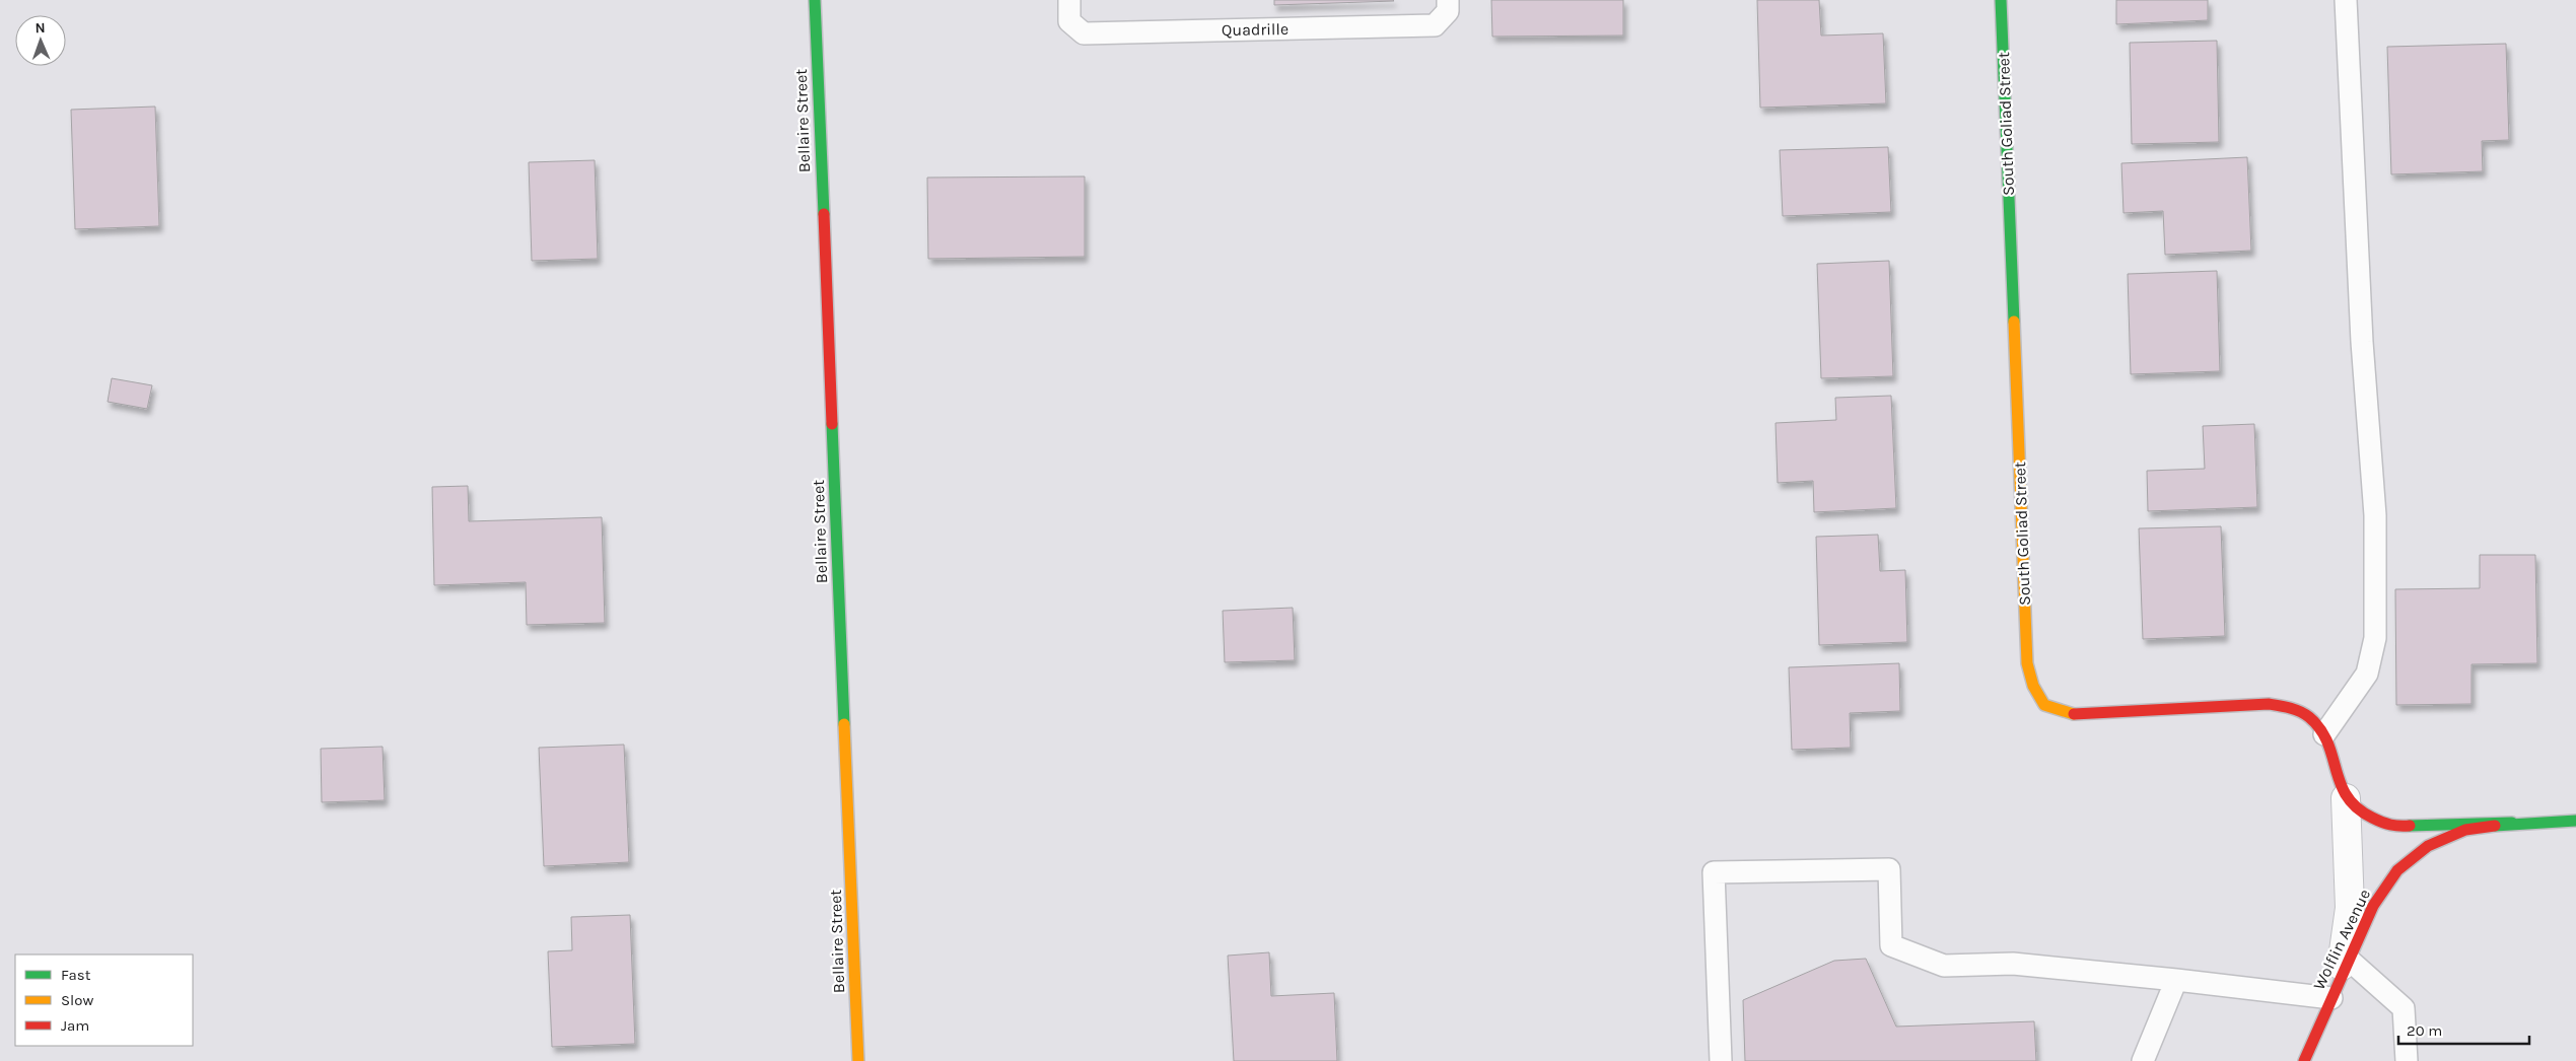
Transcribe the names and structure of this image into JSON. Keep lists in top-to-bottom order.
{
  "streets": {
    "street": ["Bellaire Street", "South Goliad Street", "Wolflin Avenue"],
    "lane": ["Quadrille"]
  },
  "crossings": [
    ["South Goliad Street", "Wolflin Avenue"]
  ],
  "legend": ["Fast", "Slow", "Jam"],
  "scale_bar": "20 m",
  "north": "top"
}
